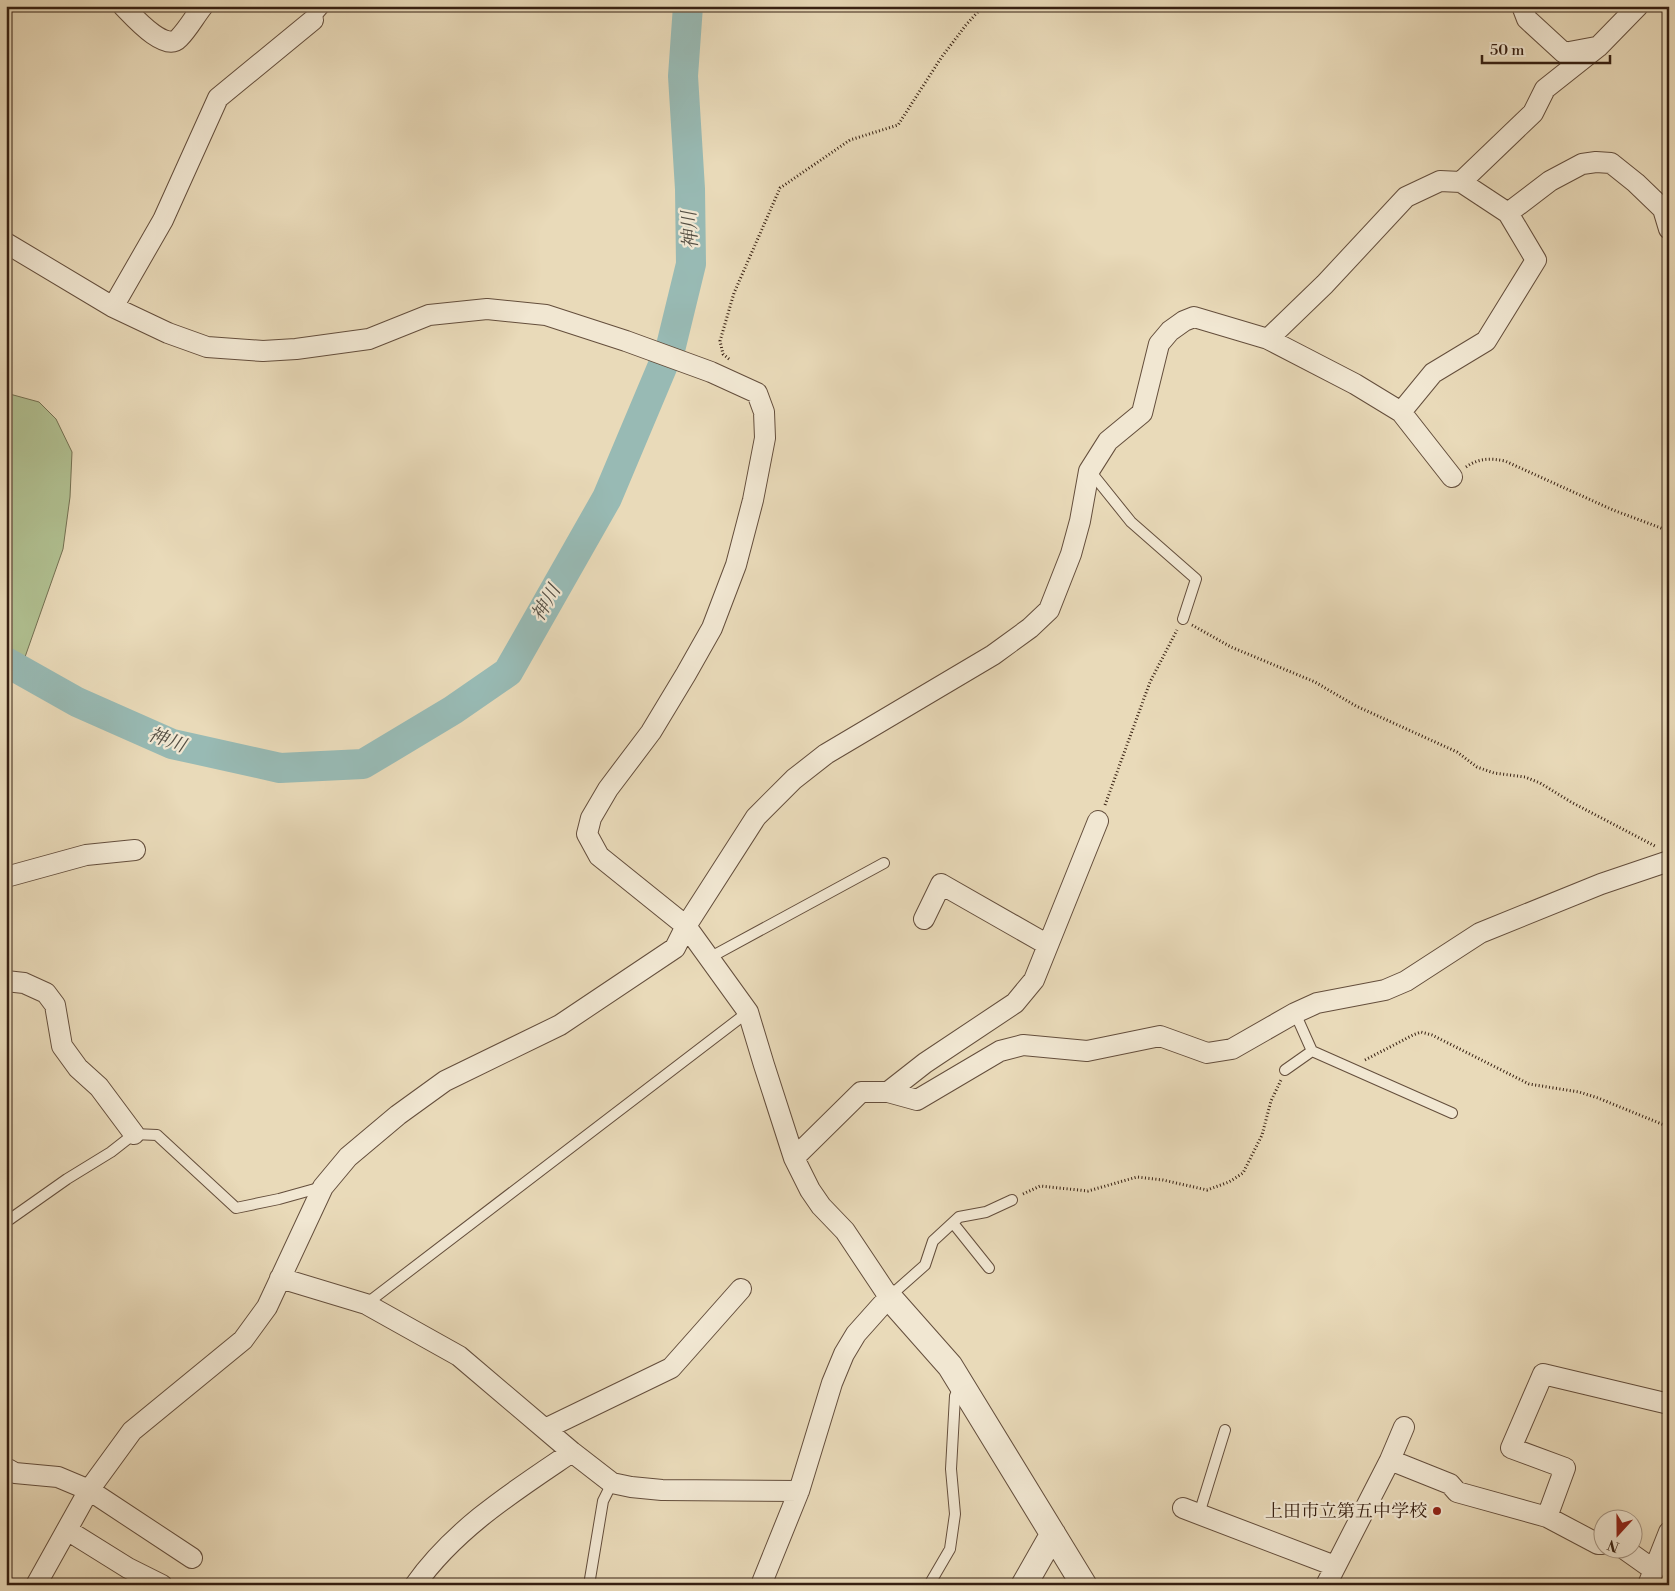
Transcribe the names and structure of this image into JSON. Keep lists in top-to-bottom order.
{
  "water": ["神川"],
  "places": ["上田市立第五中学校"],
  "scale_bar": "50 m",
  "north": "bottom"
}
